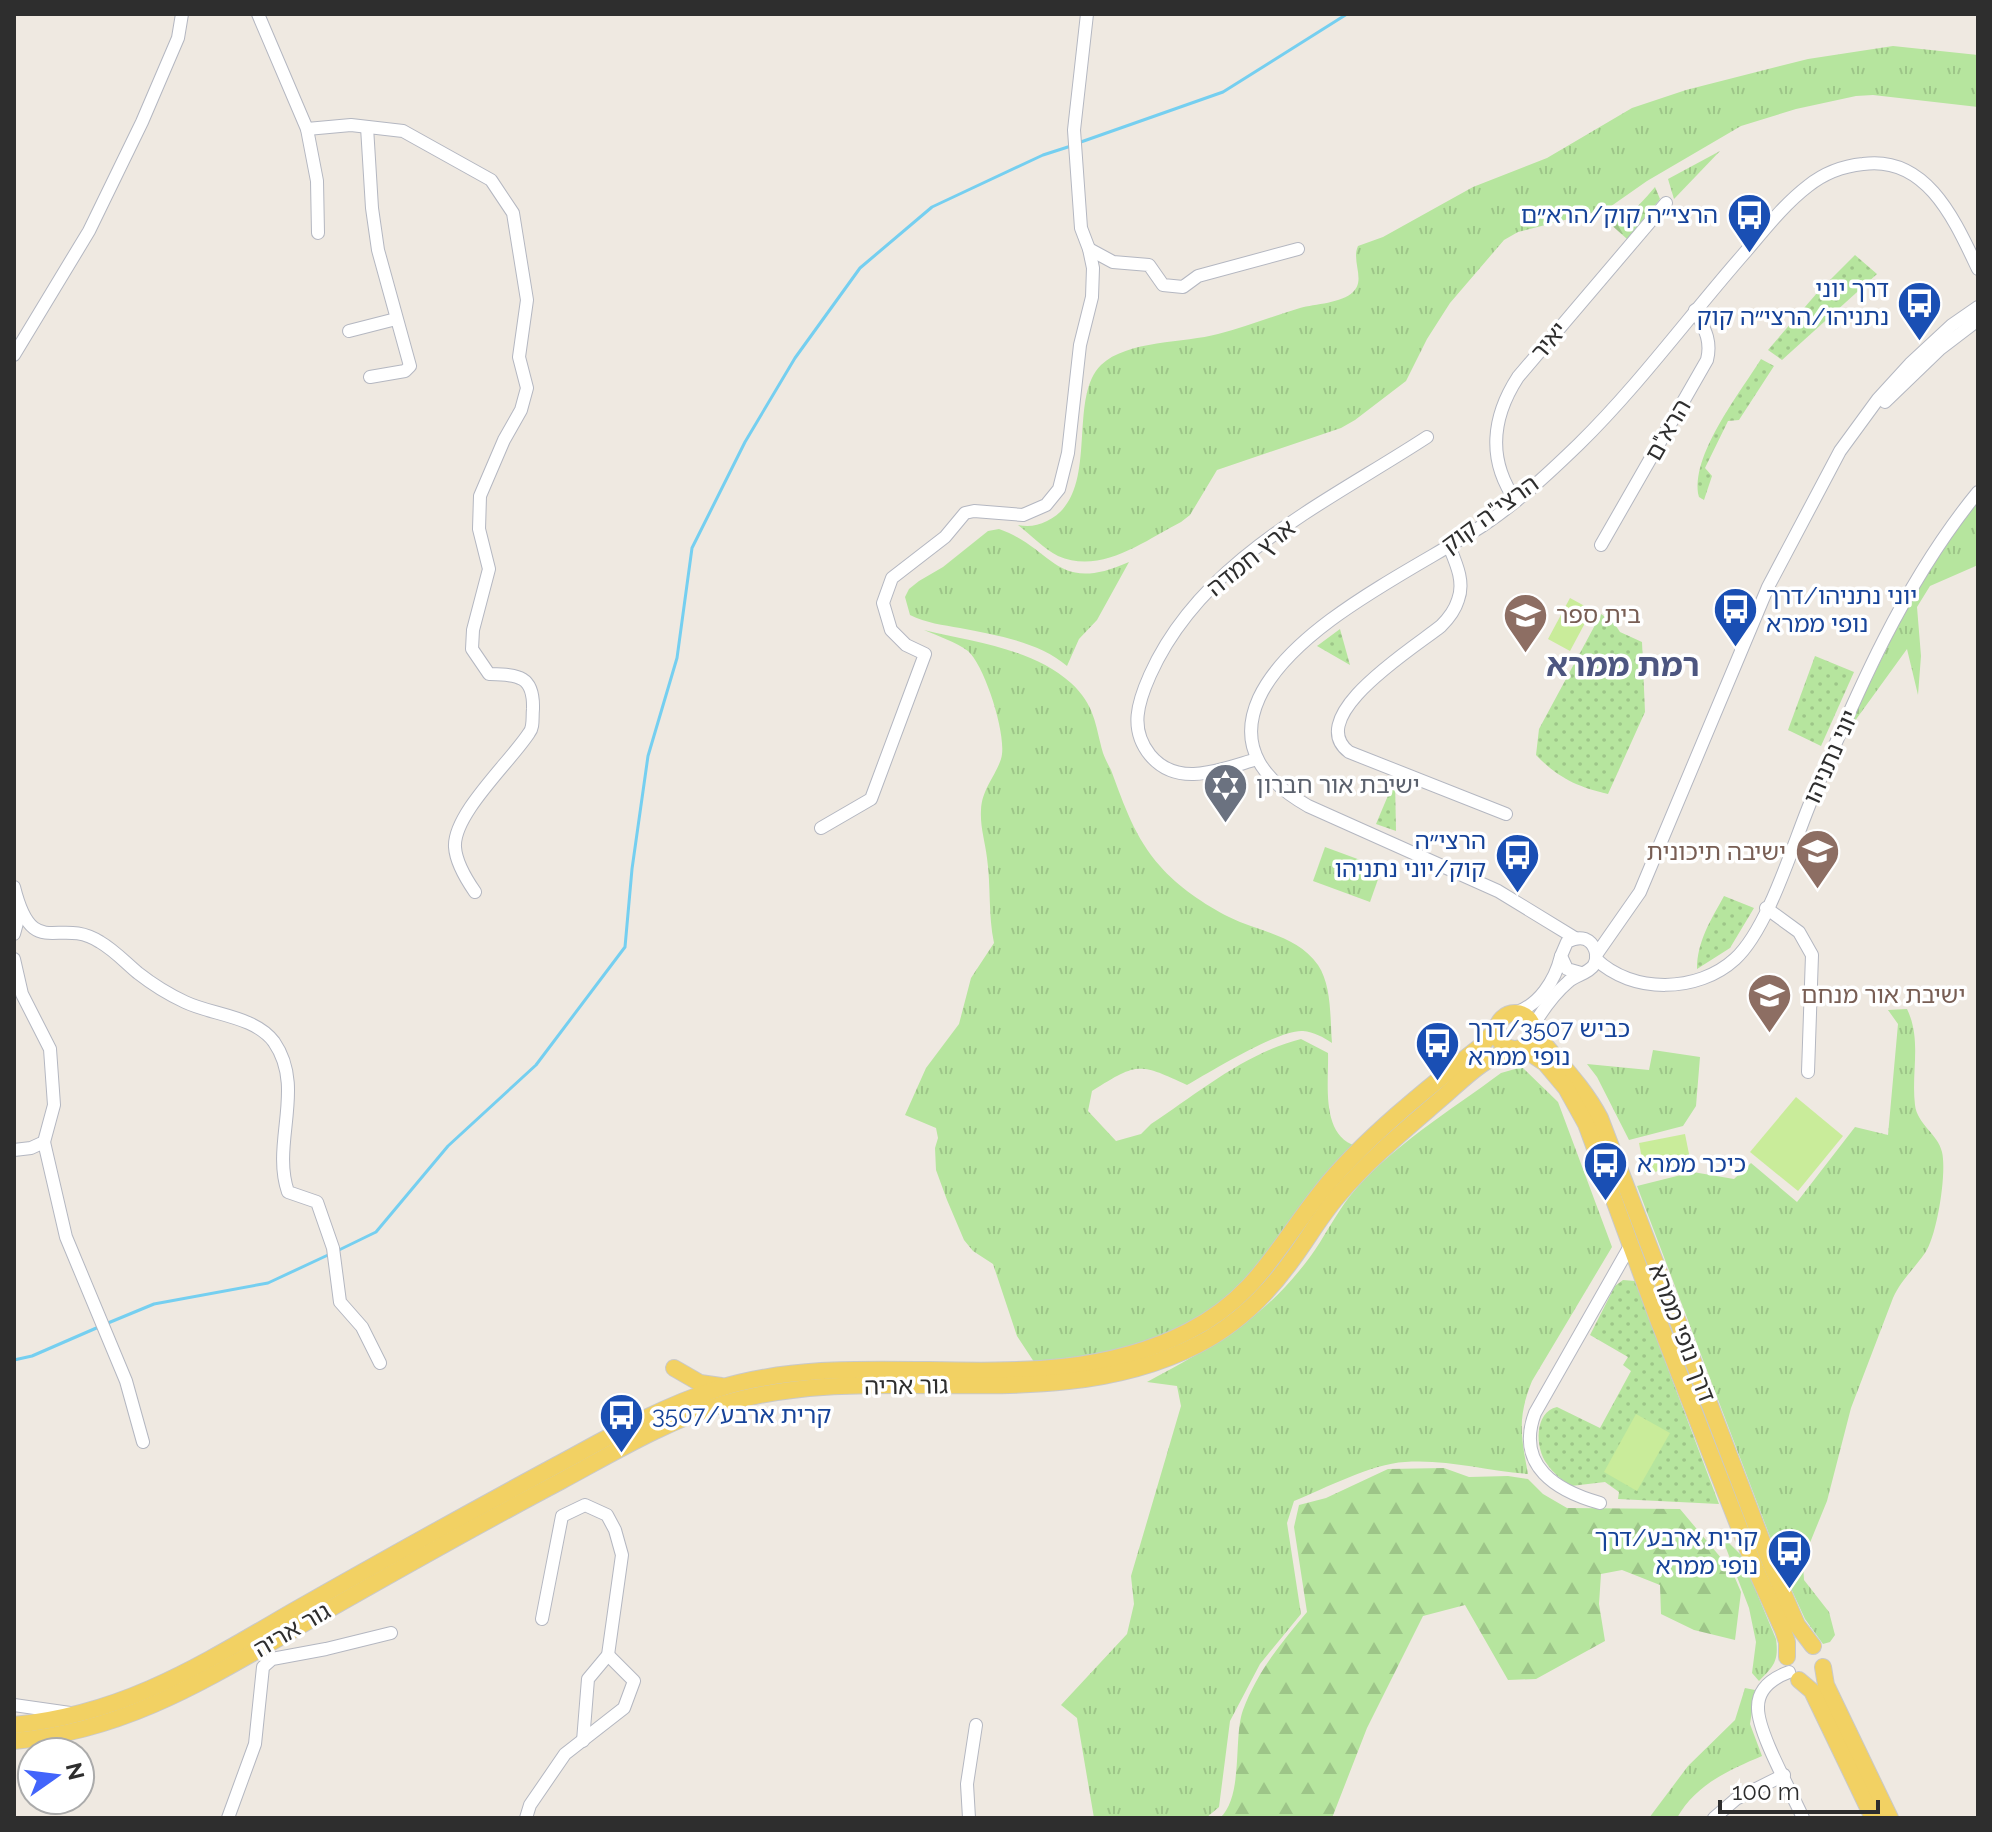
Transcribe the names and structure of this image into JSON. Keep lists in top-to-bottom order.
{
  "streets": {
    "main road": ["דרך נופי ממרא", "גור אריה"],
    "street": [
      "יאיר",
      "הרא\"ם",
      "הרצי\"ה קוק",
      "ארץ חמדה",
      "יוני נתניהו"
    ]
  },
  "crossings": [
    ["יאיר", "הרצי\"ה קוק"],
    ["הרא\"ם", "הרצי\"ה קוק"],
    ["הרצי\"ה קוק", "ארץ חמדה"],
    ["דרך נופי ממרא", "גור אריה"]
  ],
  "districts": ["רמת ממרא"],
  "places": {
    "bus stop": [
      "הרצי״ה קוק/הרא״ם",
      "דרך יוני נתניהו/הרצי״ה קוק",
      "יוני נתניהו/דרך נופי ממרא",
      "הרצי״ה קוק/יוני נתניהו",
      "כביש 3507/דרך נופי ממרא",
      "כיכר ממרא",
      "קרית ארבע/3507",
      "קרית ארבע/דרך נופי ממרא"
    ],
    "school or university": ["בית ספר", "ישיבה תיכונית", "ישיבת אור מנחם"],
    "synagogue": ["ישיבת אור חברון"]
  },
  "scale_bar": "100 m",
  "north": "right"
}
